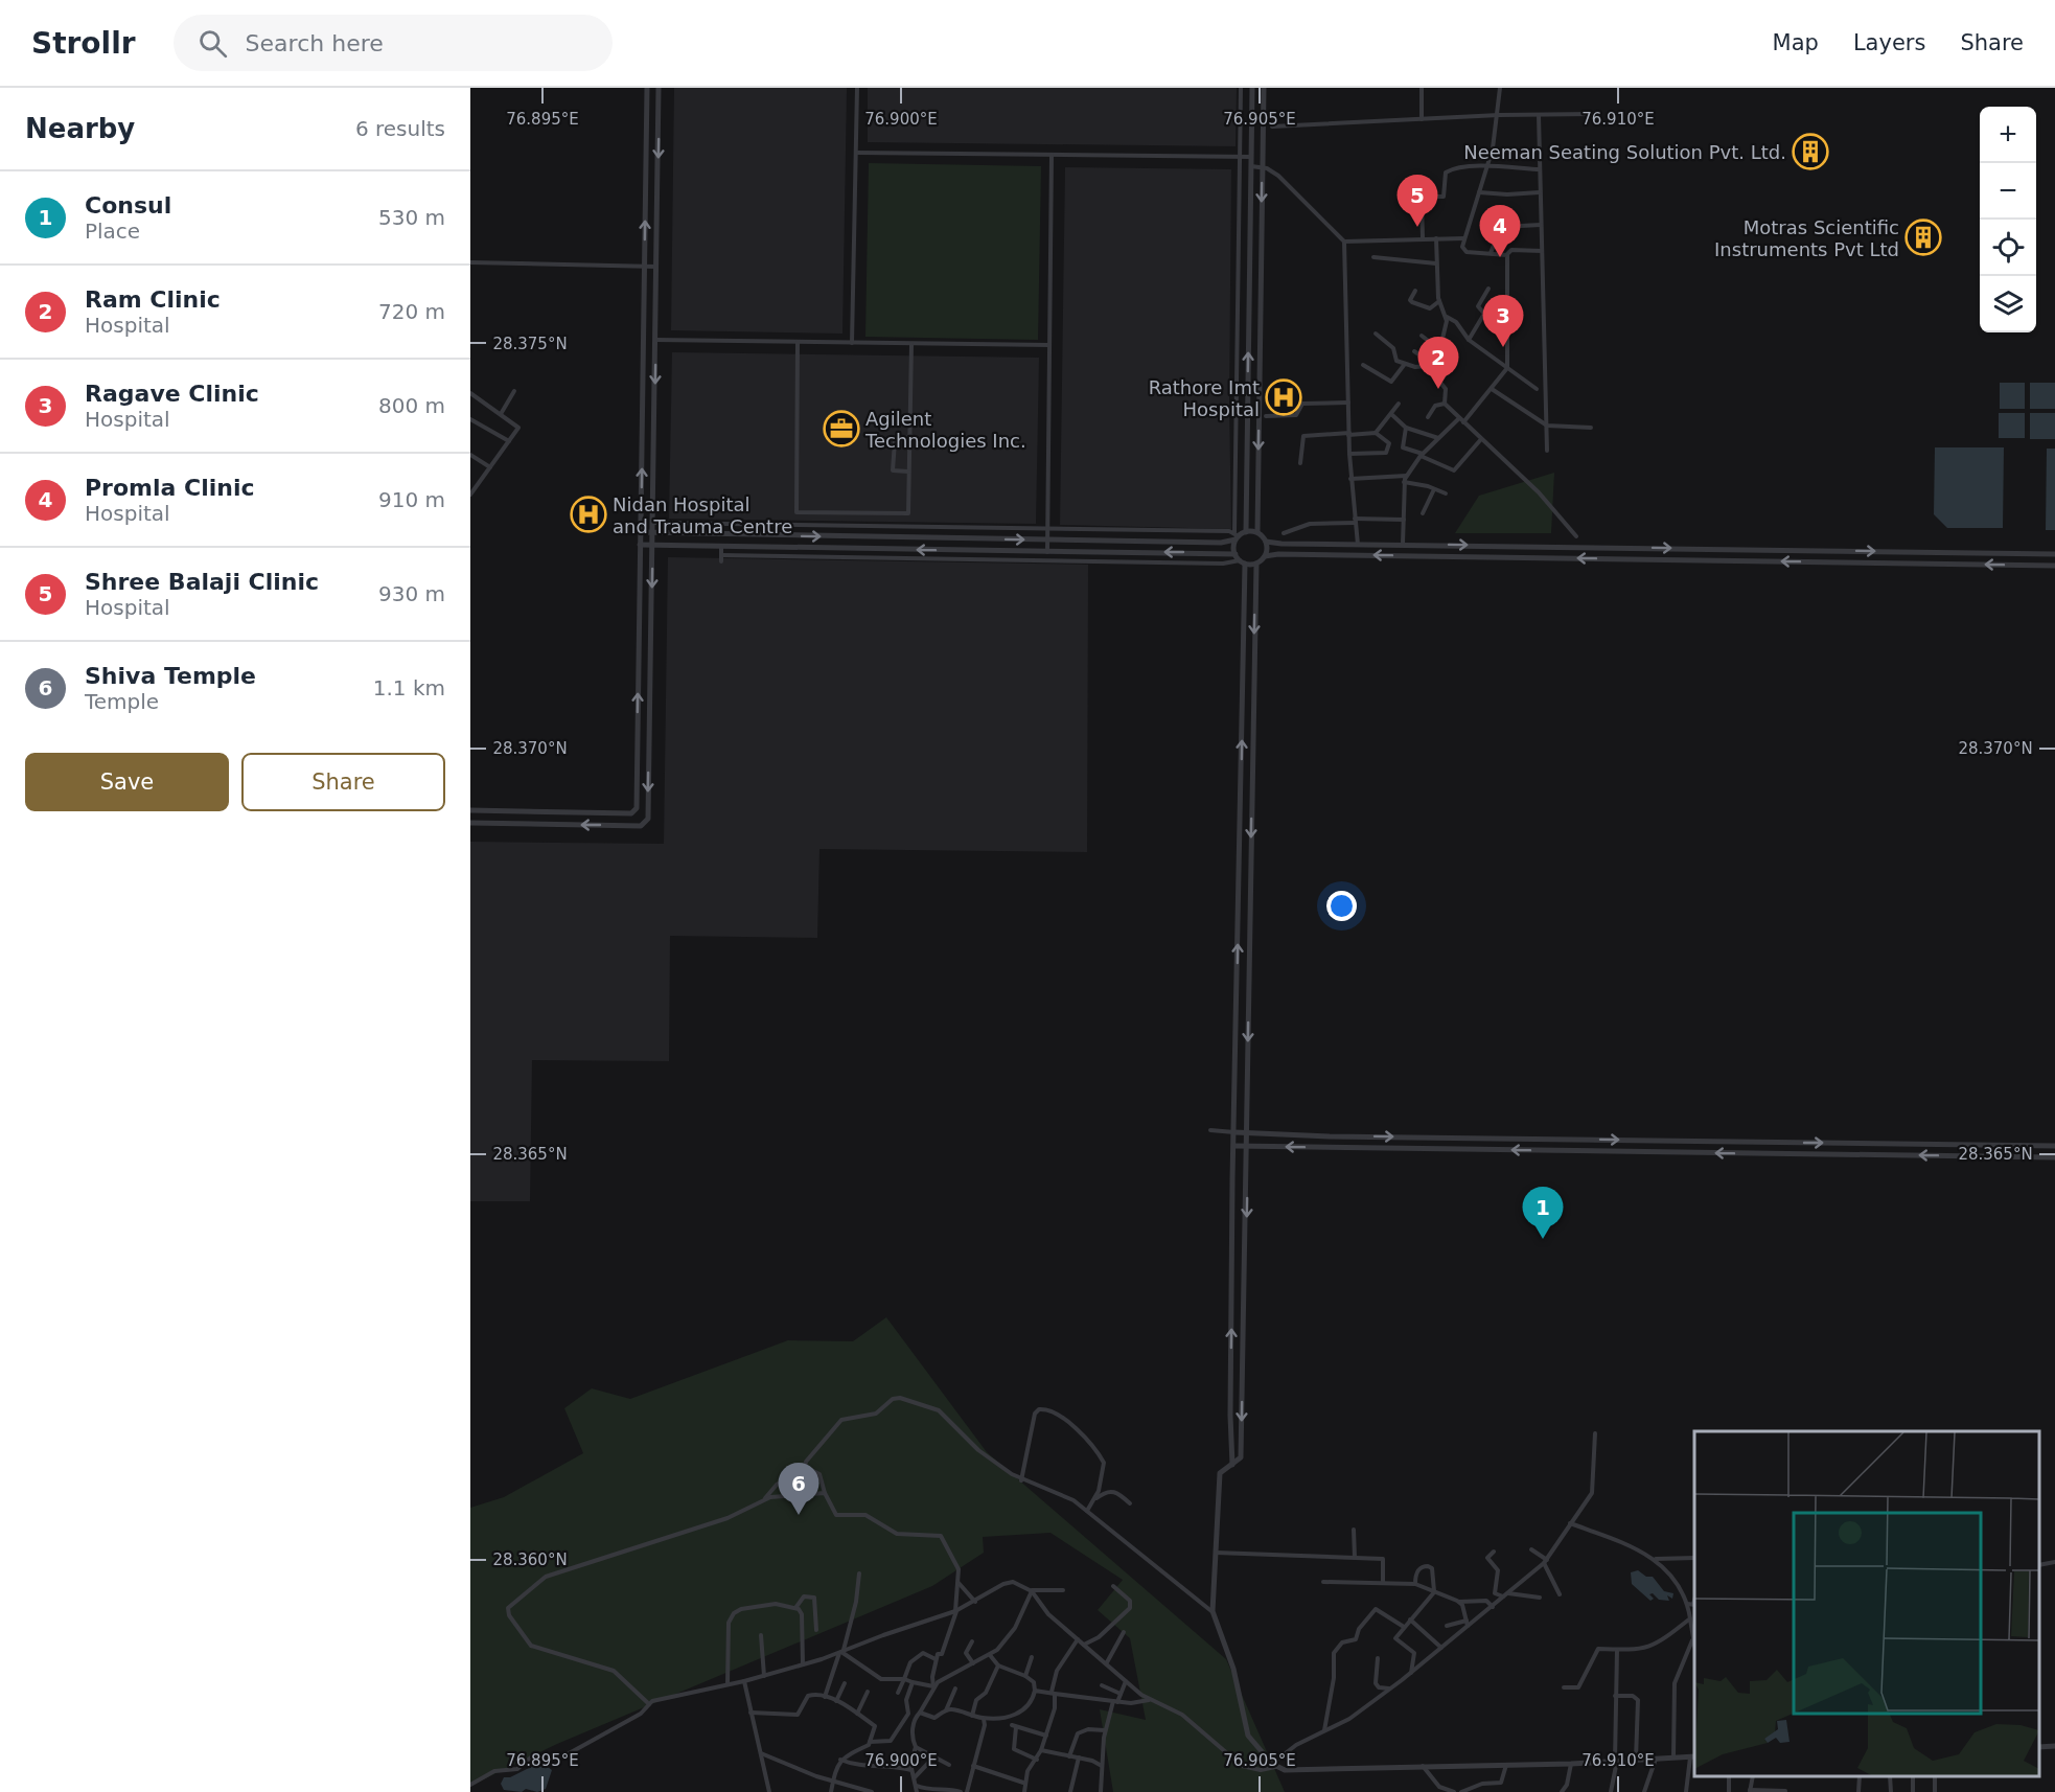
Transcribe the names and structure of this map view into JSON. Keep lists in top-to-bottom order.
{
  "places": {
    "building": ["Neeman Seating Solution Pvt. Ltd.", "Motras Scientific Instruments Pvt Ltd"],
    "hospital": ["Rathore Imt Hospital", "Nidan Hospital and Trauma Centre"],
    "office": ["Agilent Technologies Inc."]
  },
  "page": {
    "header": "Strollr",
    "search": "Search here",
    "nav": ["Map", "Layers", "Share"],
    "heading": ["Nearby", "6 results"],
    "map_buttons": ["+", "−"],
    "list": [
      {
        "mark": "1",
        "name": "Consul",
        "note": "Place",
        "value": "530 m"
      },
      {
        "mark": "2",
        "name": "Ram Clinic",
        "note": "Hospital",
        "value": "720 m"
      },
      {
        "mark": "3",
        "name": "Ragave Clinic",
        "note": "Hospital",
        "value": "800 m"
      },
      {
        "mark": "4",
        "name": "Promla Clinic",
        "note": "Hospital",
        "value": "910 m"
      },
      {
        "mark": "5",
        "name": "Shree Balaji Clinic",
        "note": "Hospital",
        "value": "930 m"
      },
      {
        "mark": "6",
        "name": "Shiva Temple",
        "note": "Temple",
        "value": "1.1 km"
      }
    ],
    "pins": [
      "5",
      "4",
      "3",
      "2",
      "1",
      "6"
    ],
    "buttons": ["Save", "Share"]
  },
  "coordinates": [
    "76.895°E",
    "76.900°E",
    "76.905°E",
    "76.910°E",
    "28.375°N",
    "28.370°N",
    "28.365°N",
    "28.360°N"
  ]
}
